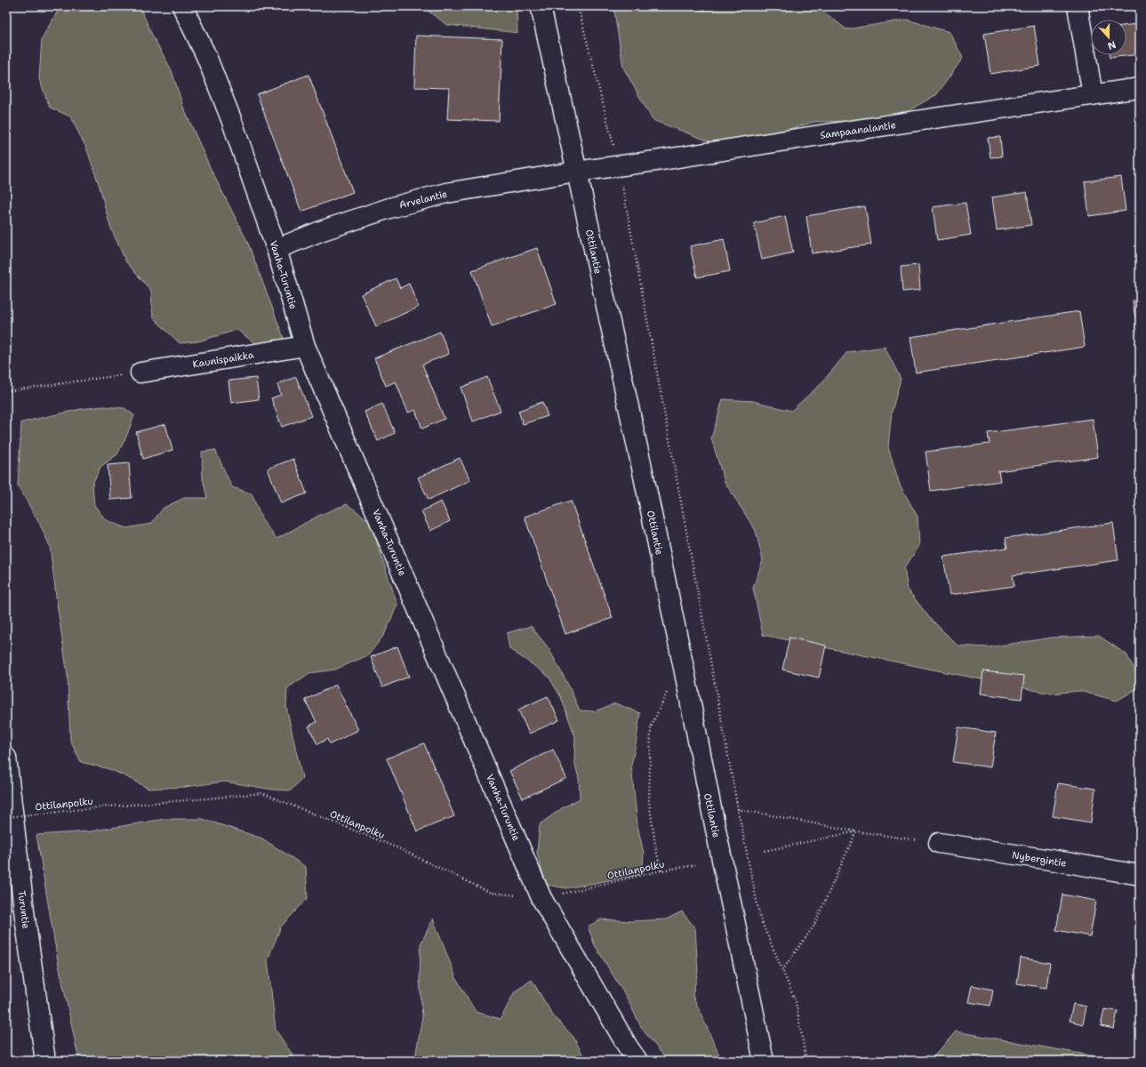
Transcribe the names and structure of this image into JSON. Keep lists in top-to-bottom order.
{
  "streets": {
    "main road": [
      "Sampaanalantie",
      "Arvelantie",
      "Ottilantie",
      "Vanha-Turuntie",
      "Kaunispaikka",
      "Nybergintie",
      "Turuntie"
    ],
    "path": ["Ottilanpolku"]
  },
  "crossings": [
    ["Sampaanalantie", "Arvelantie"],
    ["Sampaanalantie", "Ottilantie"],
    ["Arvelantie", "Ottilantie"],
    ["Arvelantie", "Vanha-Turuntie"],
    ["Vanha-Turuntie", "Kaunispaikka"],
    ["Vanha-Turuntie", "Ottilanpolku"]
  ],
  "north": "bottom"
}
